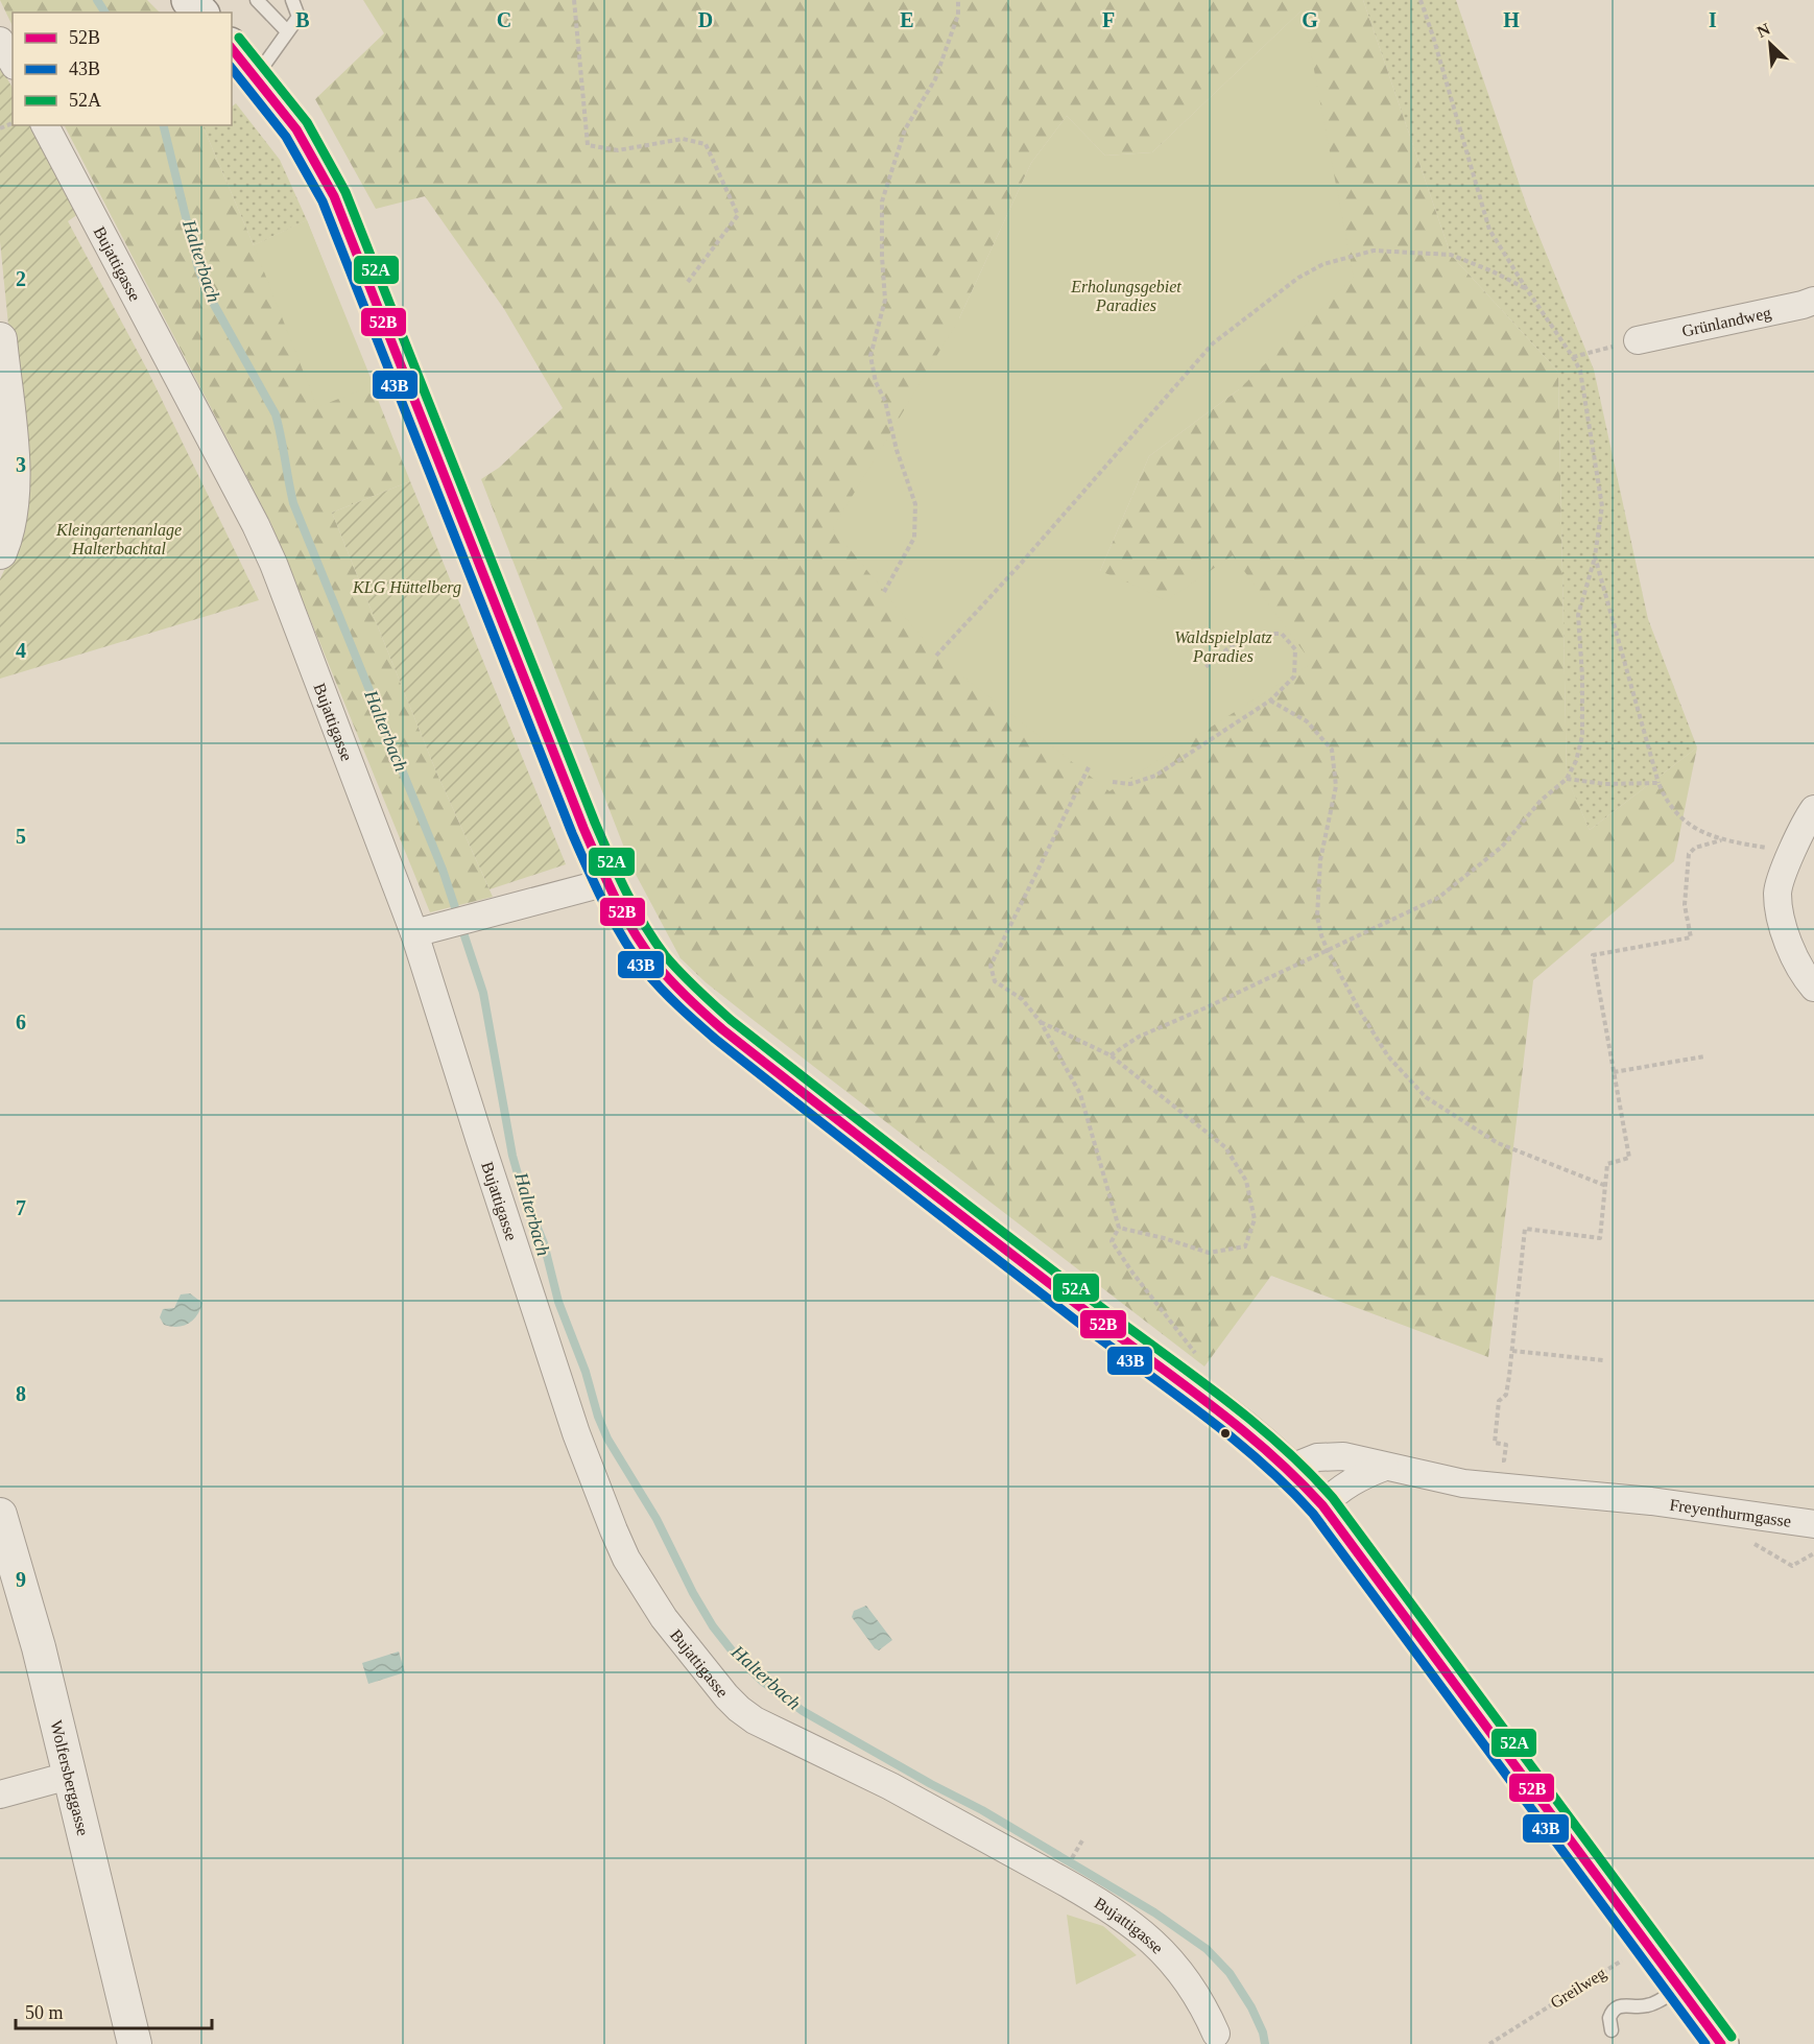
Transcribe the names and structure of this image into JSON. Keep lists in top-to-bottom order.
{
  "streets": {
    "street": [
      "Bujattigasse",
      "Grünlandweg",
      "Freyenthurmgasse",
      "Wolfersberggasse"
    ],
    "path": ["Greilweg"]
  },
  "water": ["Halterbach"],
  "parks": [
    "Erholungsgebiet Paradies",
    "Kleingartenanlage Halterbachtal",
    "KLG Hüttelberg",
    "Waldspielplatz Paradies"
  ],
  "lines": ["transit line 52A", "transit line 52B", "transit line 43B"],
  "legend": ["52B", "43B", "52A"],
  "scale_bar": "50 m",
  "north": "top left",
  "grid": {
    "columns": [
      "B",
      "C",
      "D",
      "E",
      "F",
      "G",
      "H",
      "I"
    ],
    "rows": [
      "2",
      "3",
      "4",
      "5",
      "6",
      "7",
      "8",
      "9"
    ]
  }
}
